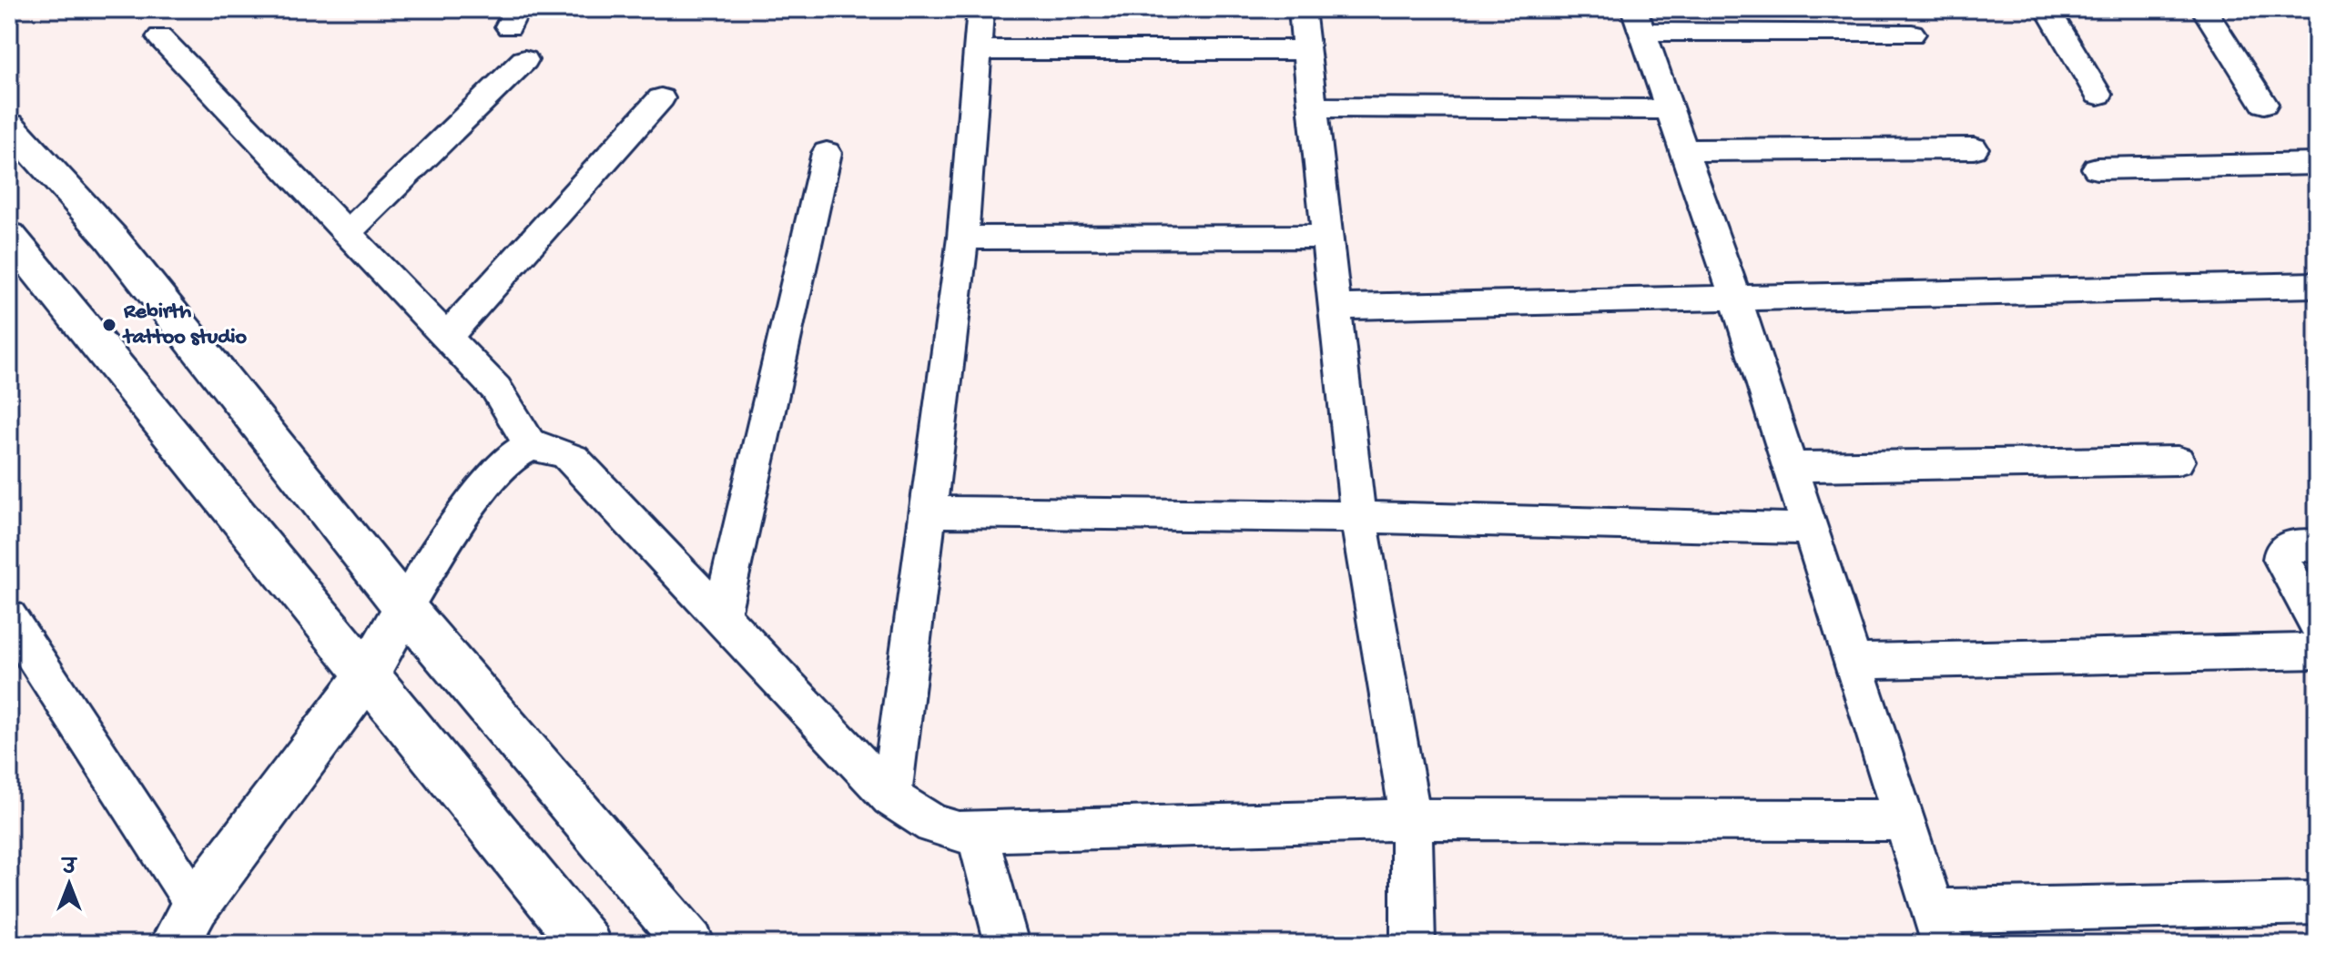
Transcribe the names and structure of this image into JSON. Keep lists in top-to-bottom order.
{
  "places": ["Rebirth tattoo studio"],
  "north": "top"
}
